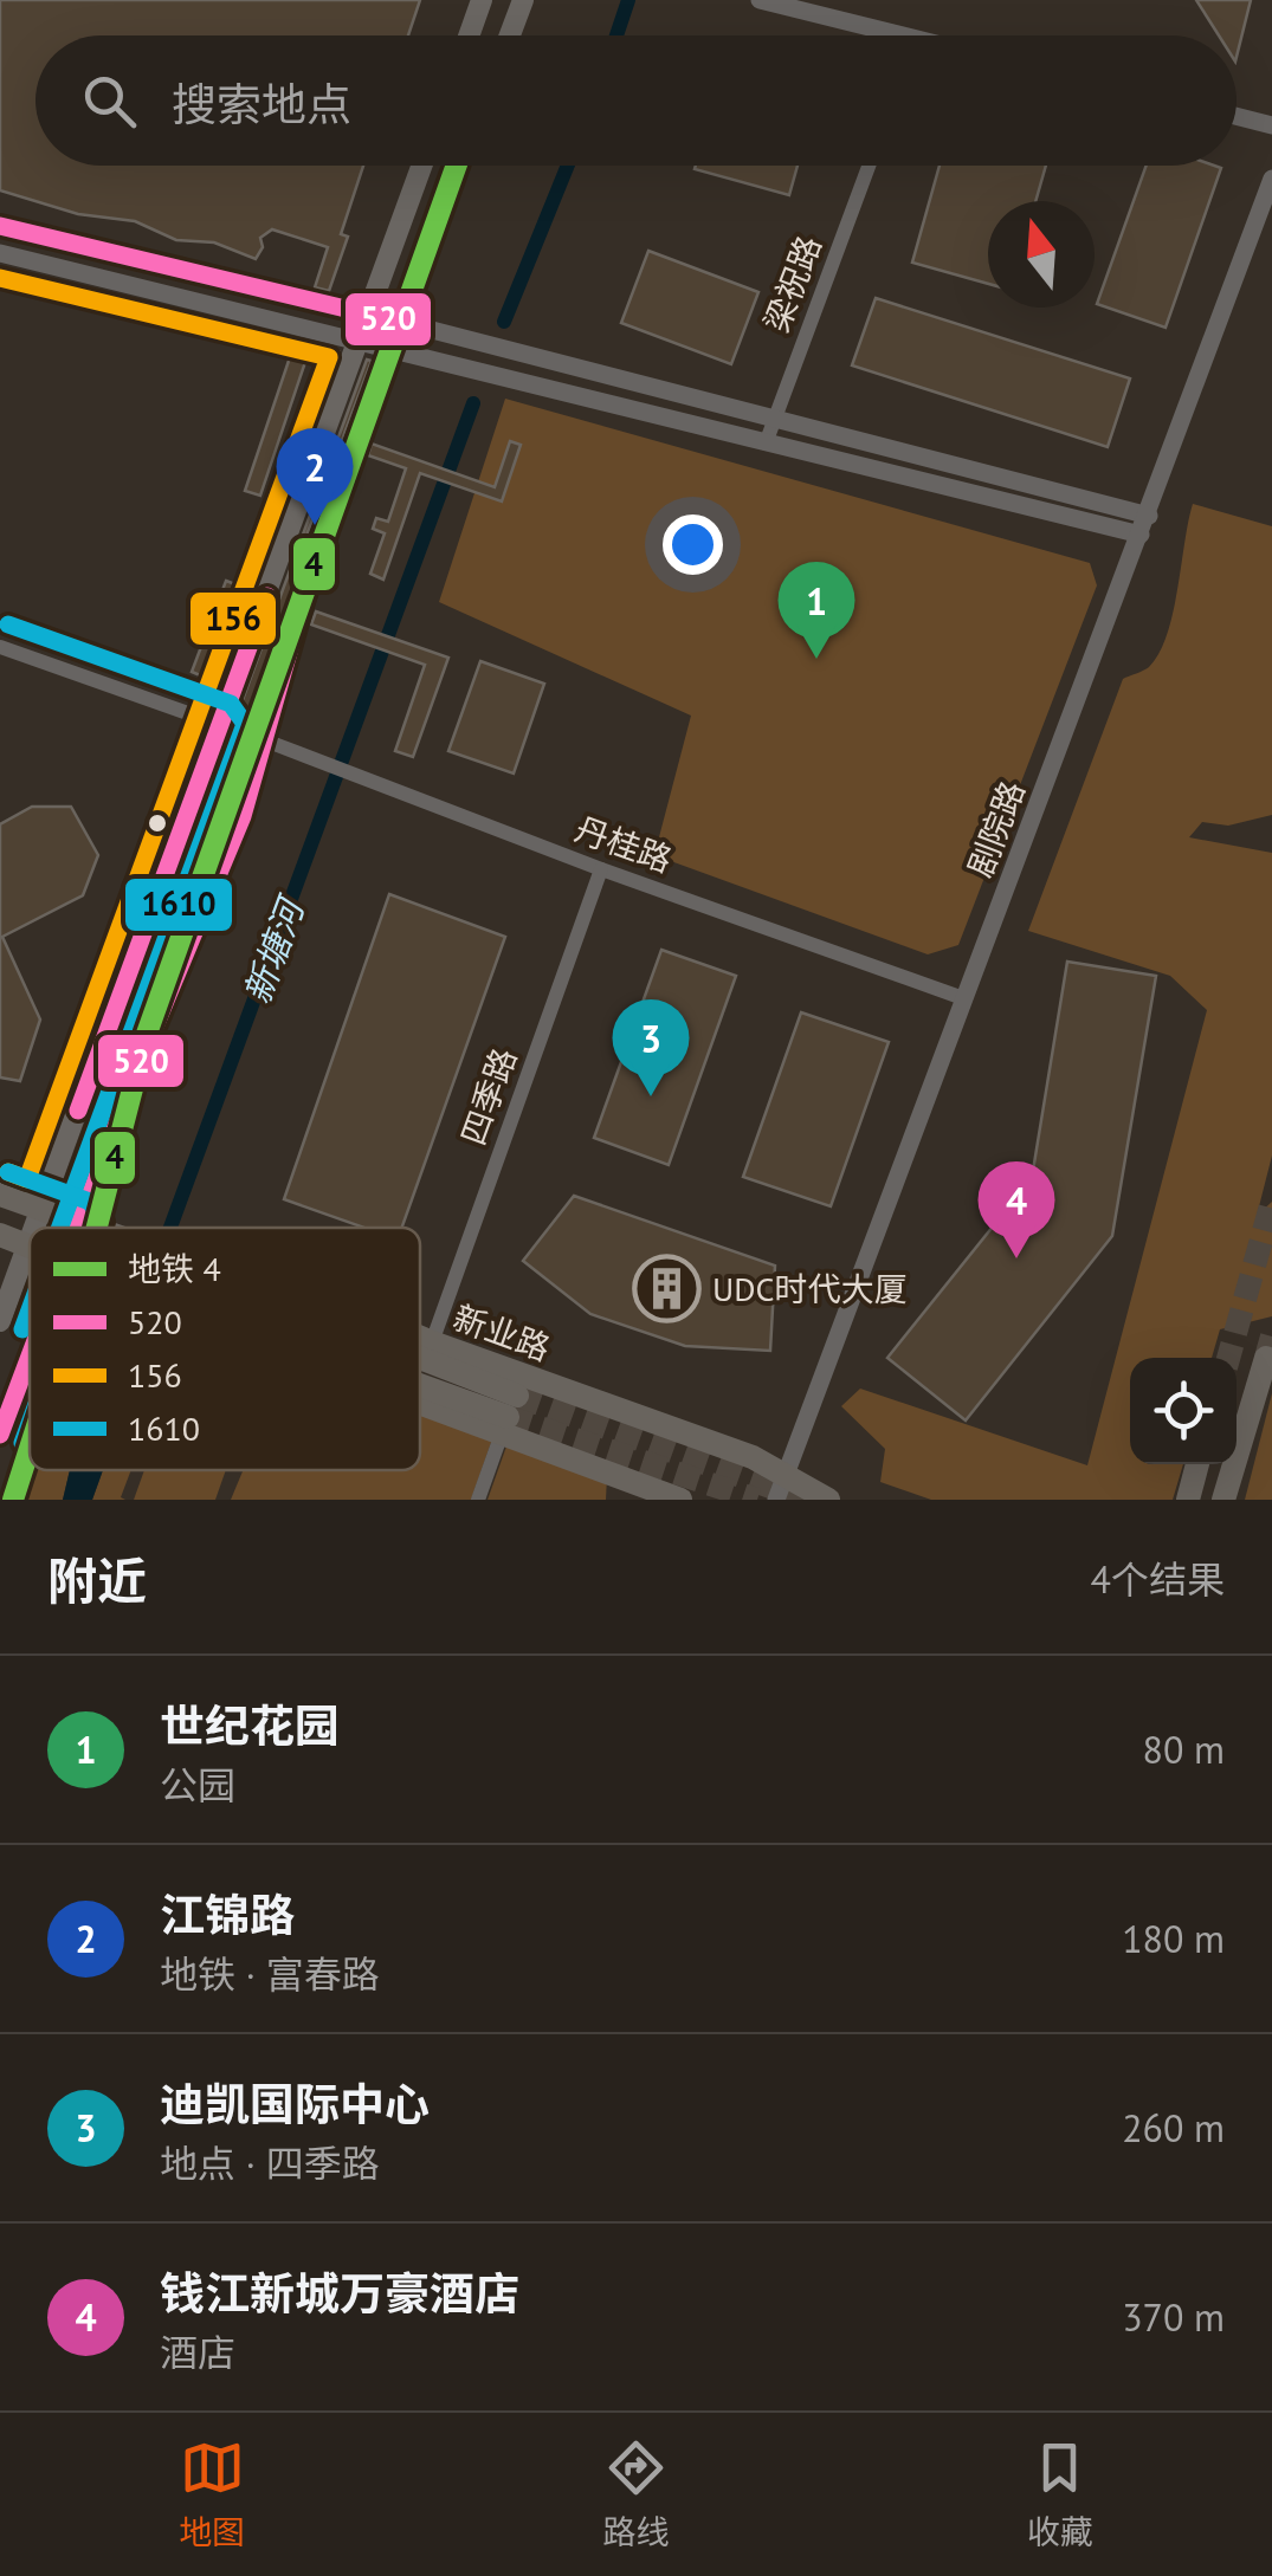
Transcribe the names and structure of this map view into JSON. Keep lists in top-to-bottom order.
{
  "streets": {
    "main road": ["新业路"],
    "street": [
      "梁祝路",
      "剧院路",
      "丹桂路",
      "四季路"
    ]
  },
  "crossings": [
    ["剧院路", "丹桂路"],
    ["剧院路", "新业路"],
    ["丹桂路", "四季路"],
    ["四季路", "新业路"]
  ],
  "water": ["新塘河"],
  "places": {
    "building": ["UDC时代大厦"]
  },
  "lines": [
    "metro line 4",
    "transit line 520",
    "transit line 156",
    "transit line 1610"
  ],
  "legend": [
    "地铁 4",
    "520",
    "156",
    "1610"
  ],
  "north": "top",
  "page": {
    "search": "搜索地点",
    "pins": [
      "2",
      "1",
      "3",
      "4"
    ],
    "heading": ["附近", "4个结果"],
    "list": [
      {
        "mark": "1",
        "name": "世纪花园",
        "note": "公园",
        "value": "80 m"
      },
      {
        "mark": "2",
        "name": "江锦路",
        "note": "地铁 · 富春路",
        "value": "180 m"
      },
      {
        "mark": "3",
        "name": "迪凯国际中心",
        "note": "地点 · 四季路",
        "value": "260 m"
      },
      {
        "mark": "4",
        "name": "钱江新城万豪酒店",
        "note": "酒店",
        "value": "370 m"
      }
    ],
    "nav": ["地图", "路线", "收藏"]
  }
}
